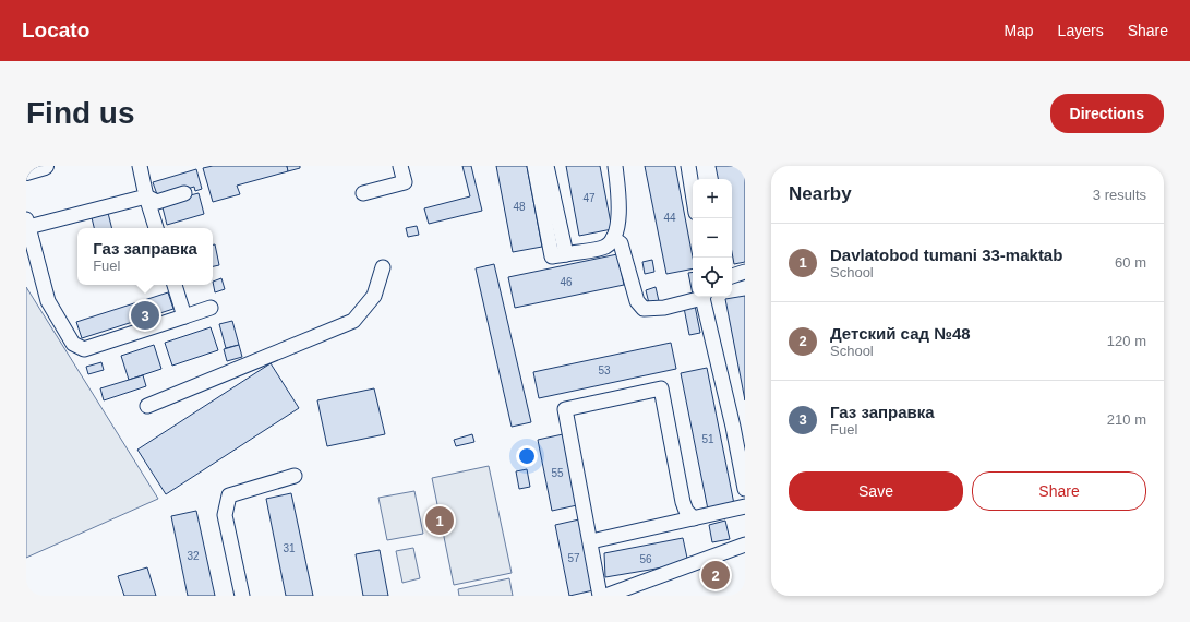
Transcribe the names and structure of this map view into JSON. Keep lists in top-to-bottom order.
{
  "house_numbers": [
    "47",
    "48",
    "44",
    "46",
    "53",
    "51",
    "55",
    "31",
    "32",
    "57",
    "56"
  ],
  "page": {
    "header": "Locato",
    "nav": ["Map", "Layers", "Share"],
    "buttons": [
      "Directions",
      ["Save", "Share"]
    ],
    "title": "Find us",
    "heading": ["Nearby", "3 results"],
    "map_buttons": ["+", "−"],
    "list": [
      {
        "mark": "1",
        "name": "Davlatobod tumani 33-maktab",
        "note": "School",
        "value": "60 m"
      },
      {
        "mark": "2",
        "name": "Детский сад №48",
        "note": "School",
        "value": "120 m"
      },
      {
        "mark": "3",
        "name": "Газ заправка",
        "note": "Fuel",
        "value": "210 m"
      }
    ],
    "popup": ["Газ заправка", "Fuel"],
    "pins": ["3", "1", "2"]
  }
}
